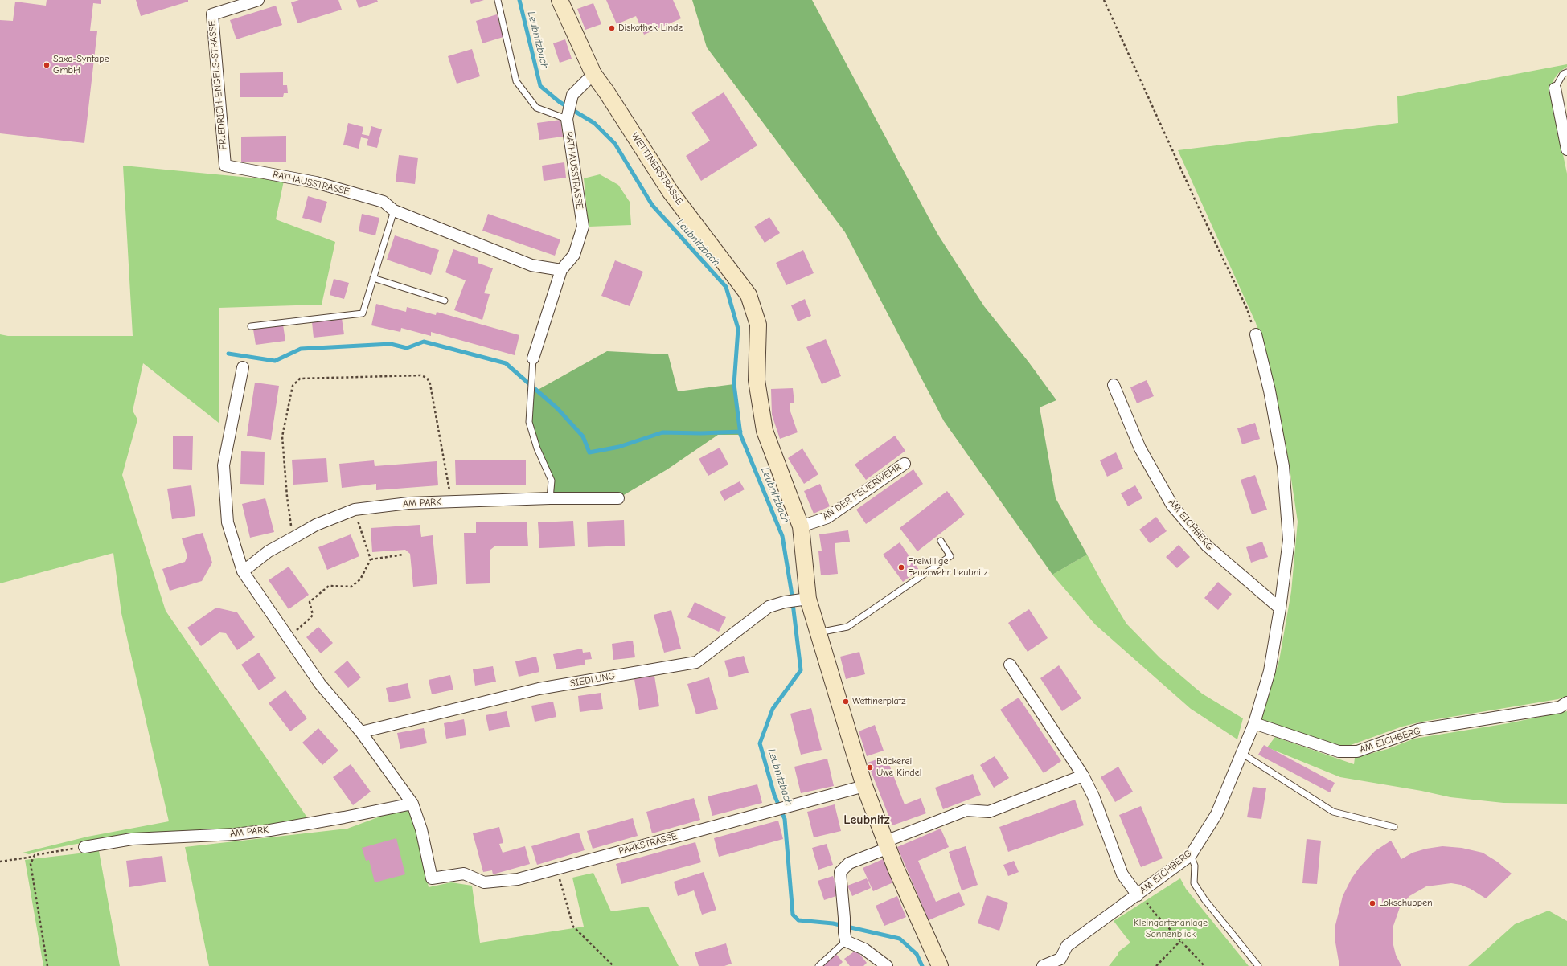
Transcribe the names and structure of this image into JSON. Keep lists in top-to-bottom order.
{
  "streets": {
    "street": [
      "FRIEDRICH-ENGELS-STRASSE",
      "WETTINERSTRASSE",
      "RATHAUSSTRASSE",
      "AN DER FEUERWEHR",
      "AM PARK",
      "AM EICHBERG",
      "SIEDLUNG",
      "PARKSTRASSE"
    ]
  },
  "crossings": [
    ["FRIEDRICH-ENGELS-STRASSE", "RATHAUSSTRASSE"],
    ["WETTINERSTRASSE", "RATHAUSSTRASSE"],
    ["WETTINERSTRASSE", "AN DER FEUERWEHR"],
    ["WETTINERSTRASSE", "SIEDLUNG"],
    ["AM PARK", "PARKSTRASSE"]
  ],
  "districts": ["Leubnitz"],
  "water": ["Leubnitzbach"],
  "parks": ["Kleingartenanlage Sonnenblick"],
  "places": [
    "Diskothek Linde",
    "Saxa-Syntape GmbH",
    "Freiwillige Feuerwehr Leubnitz",
    "Wettinerplatz",
    "Bäckerei Uwe Kindel",
    "Lokschuppen"
  ]
}
